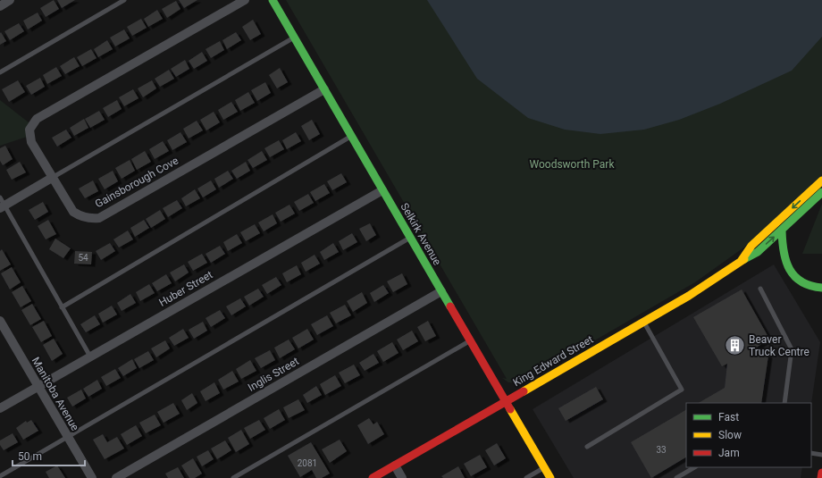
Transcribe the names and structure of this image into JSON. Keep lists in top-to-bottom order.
{
  "streets": {
    "street": [
      "Gainsborough Cove",
      "Selkirk Avenue",
      "Huber Street",
      "King Edward Street",
      "Inglis Street",
      "Manitoba Avenue"
    ]
  },
  "crossings": [
    ["Gainsborough Cove", "Selkirk Avenue"],
    ["Selkirk Avenue", "Huber Street"],
    ["Selkirk Avenue", "King Edward Street"],
    ["Selkirk Avenue", "Inglis Street"],
    ["Huber Street", "Manitoba Avenue"]
  ],
  "parks": ["Woodsworth Park"],
  "places": {
    "building": ["Beaver Truck Centre"]
  },
  "house_numbers": ["54", "33", "2081"],
  "legend": ["Fast", "Slow", "Jam"],
  "scale_bar": "50 m"
}
